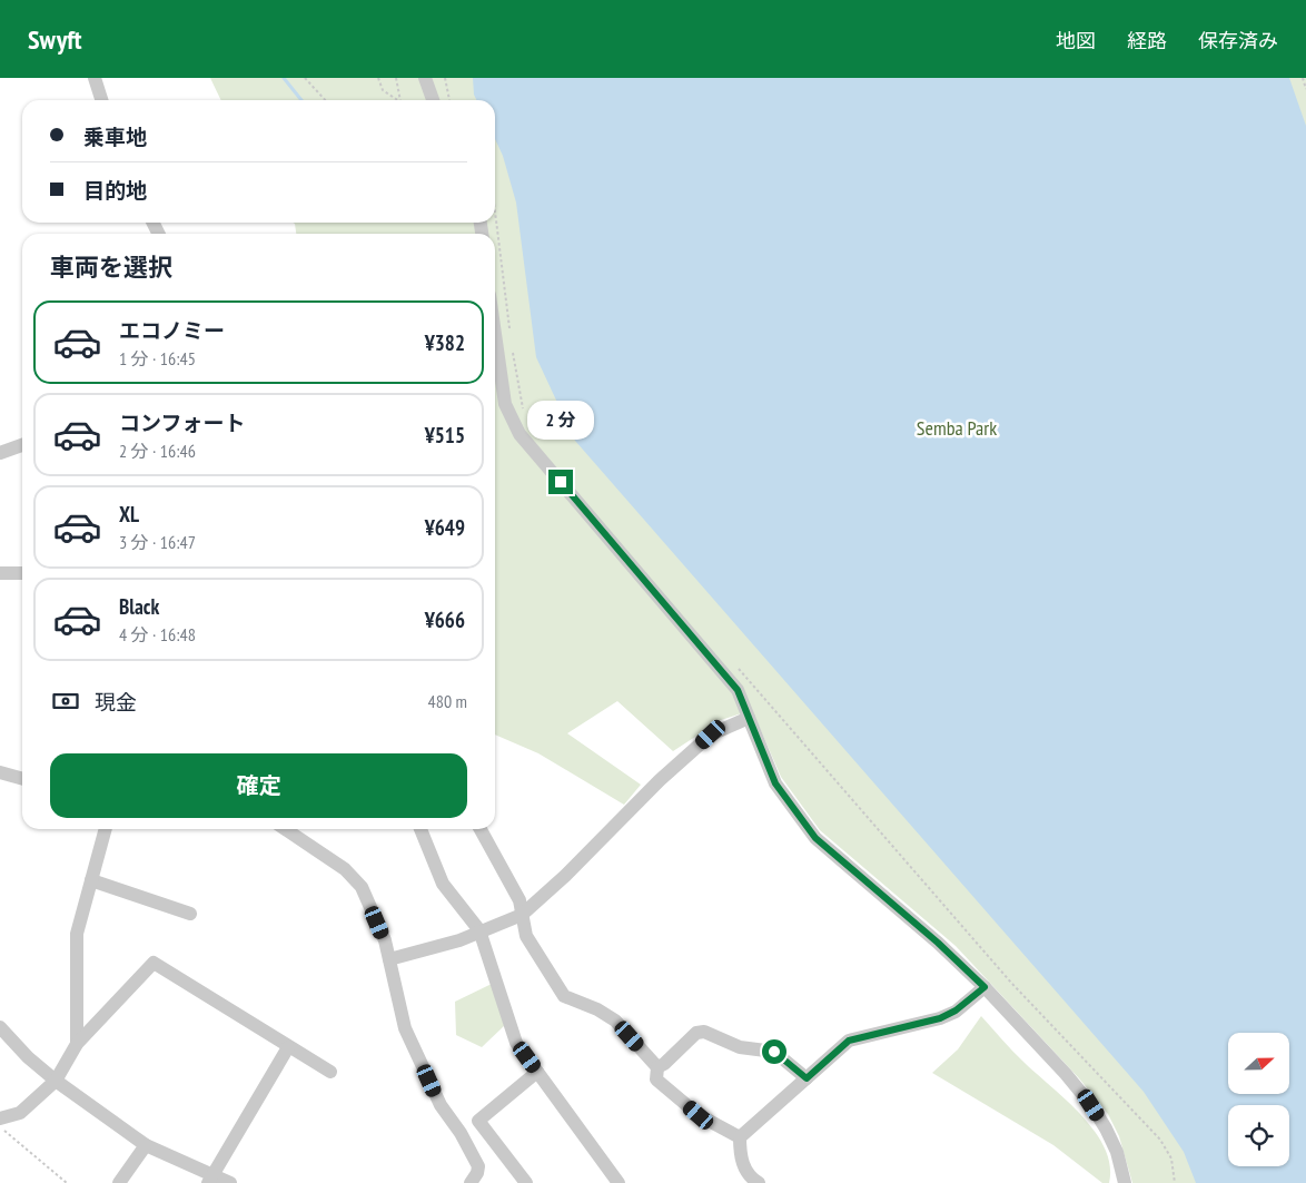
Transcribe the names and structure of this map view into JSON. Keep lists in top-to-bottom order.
{
  "parks": ["Semba Park"],
  "north": "right",
  "page": {
    "header": "Swyft",
    "nav": ["地図", "経路", "保存済み"],
    "banner": ["乗車地", "目的地"],
    "heading": "車両を選択",
    "list": [
      {
        "name": "エコノミー",
        "note": "1 分 · 16:45",
        "value": "¥382"
      },
      {
        "name": "コンフォート",
        "note": "2 分 · 16:46",
        "value": "¥515"
      },
      {
        "name": "XL",
        "note": "3 分 · 16:47",
        "value": "¥649"
      },
      {
        "name": "Black",
        "note": "4 分 · 16:48",
        "value": "¥666"
      }
    ],
    "bubble": "2 分",
    "pay": ["現金", "480 m"],
    "buttons": "確定"
  }
}
